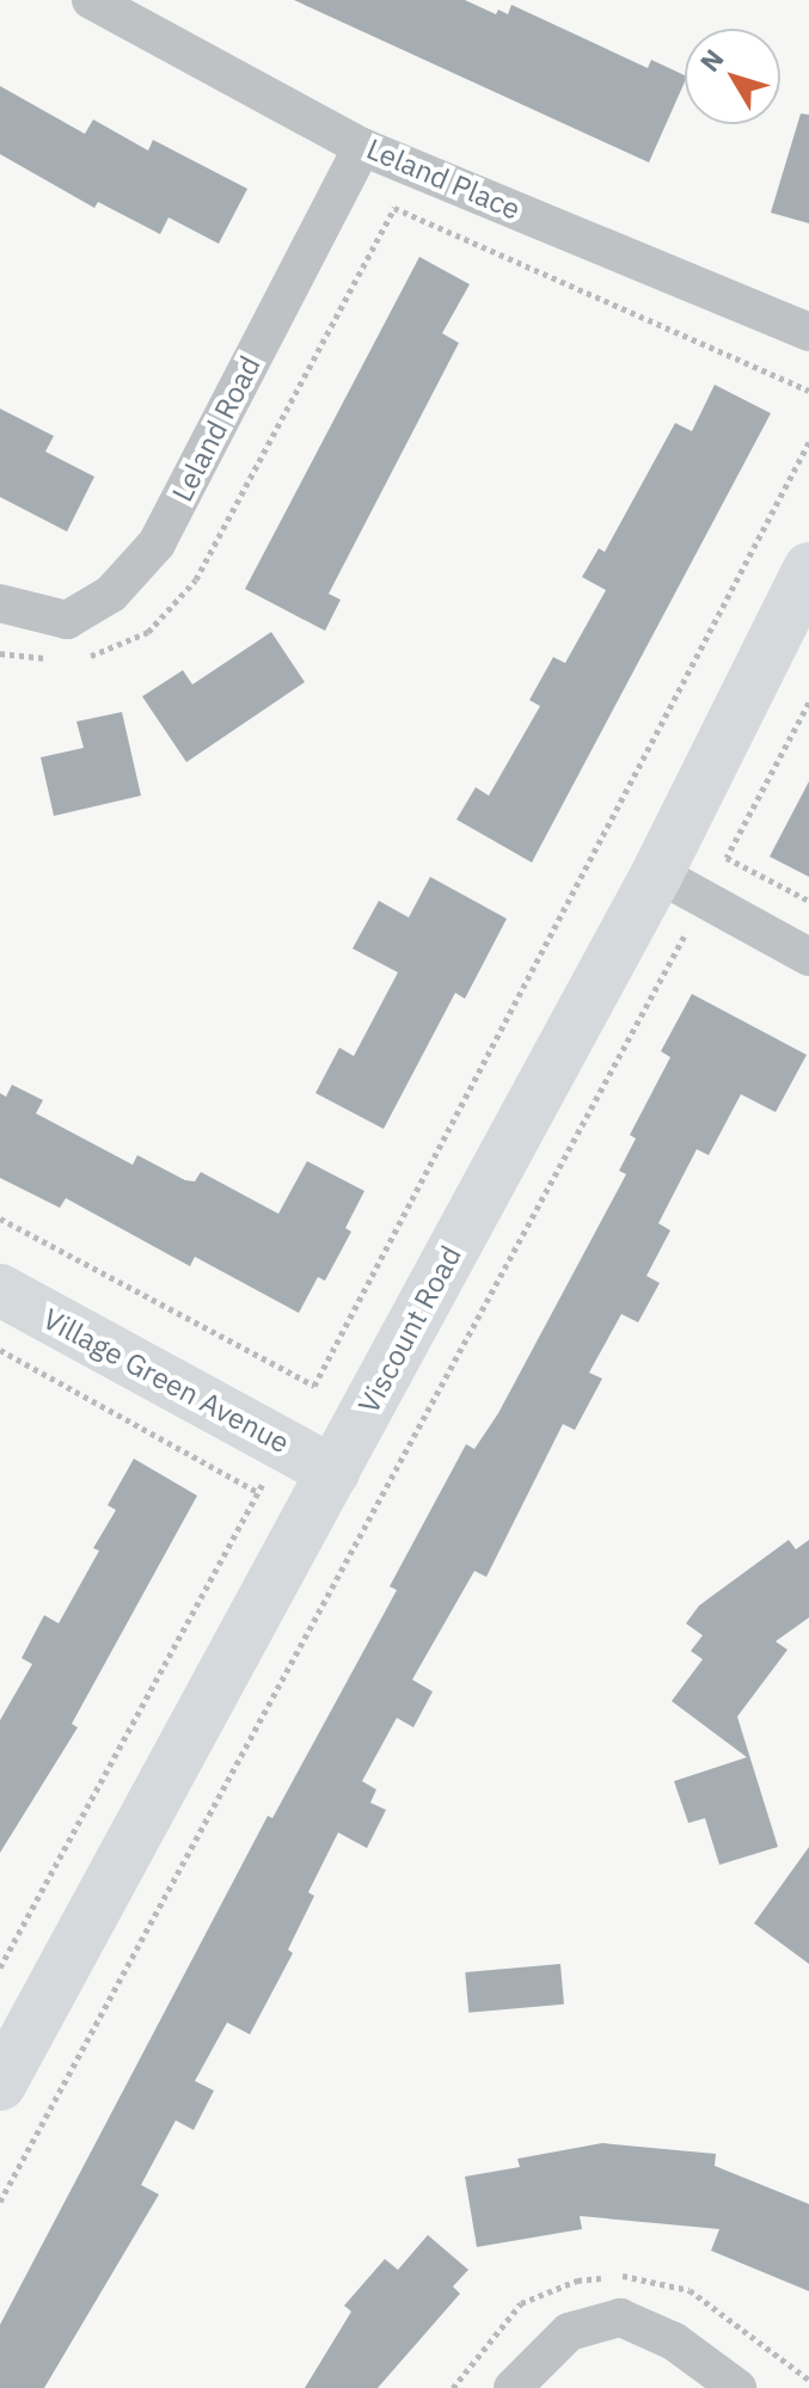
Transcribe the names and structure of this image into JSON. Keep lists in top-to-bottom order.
{
  "streets": {
    "street": [
      "Leland Place",
      "Leland Road",
      "Viscount Road",
      "Village Green Avenue"
    ]
  },
  "crossings": [
    ["Leland Place", "Leland Road"],
    ["Viscount Road", "Village Green Avenue"]
  ],
  "north": "top left"
}
